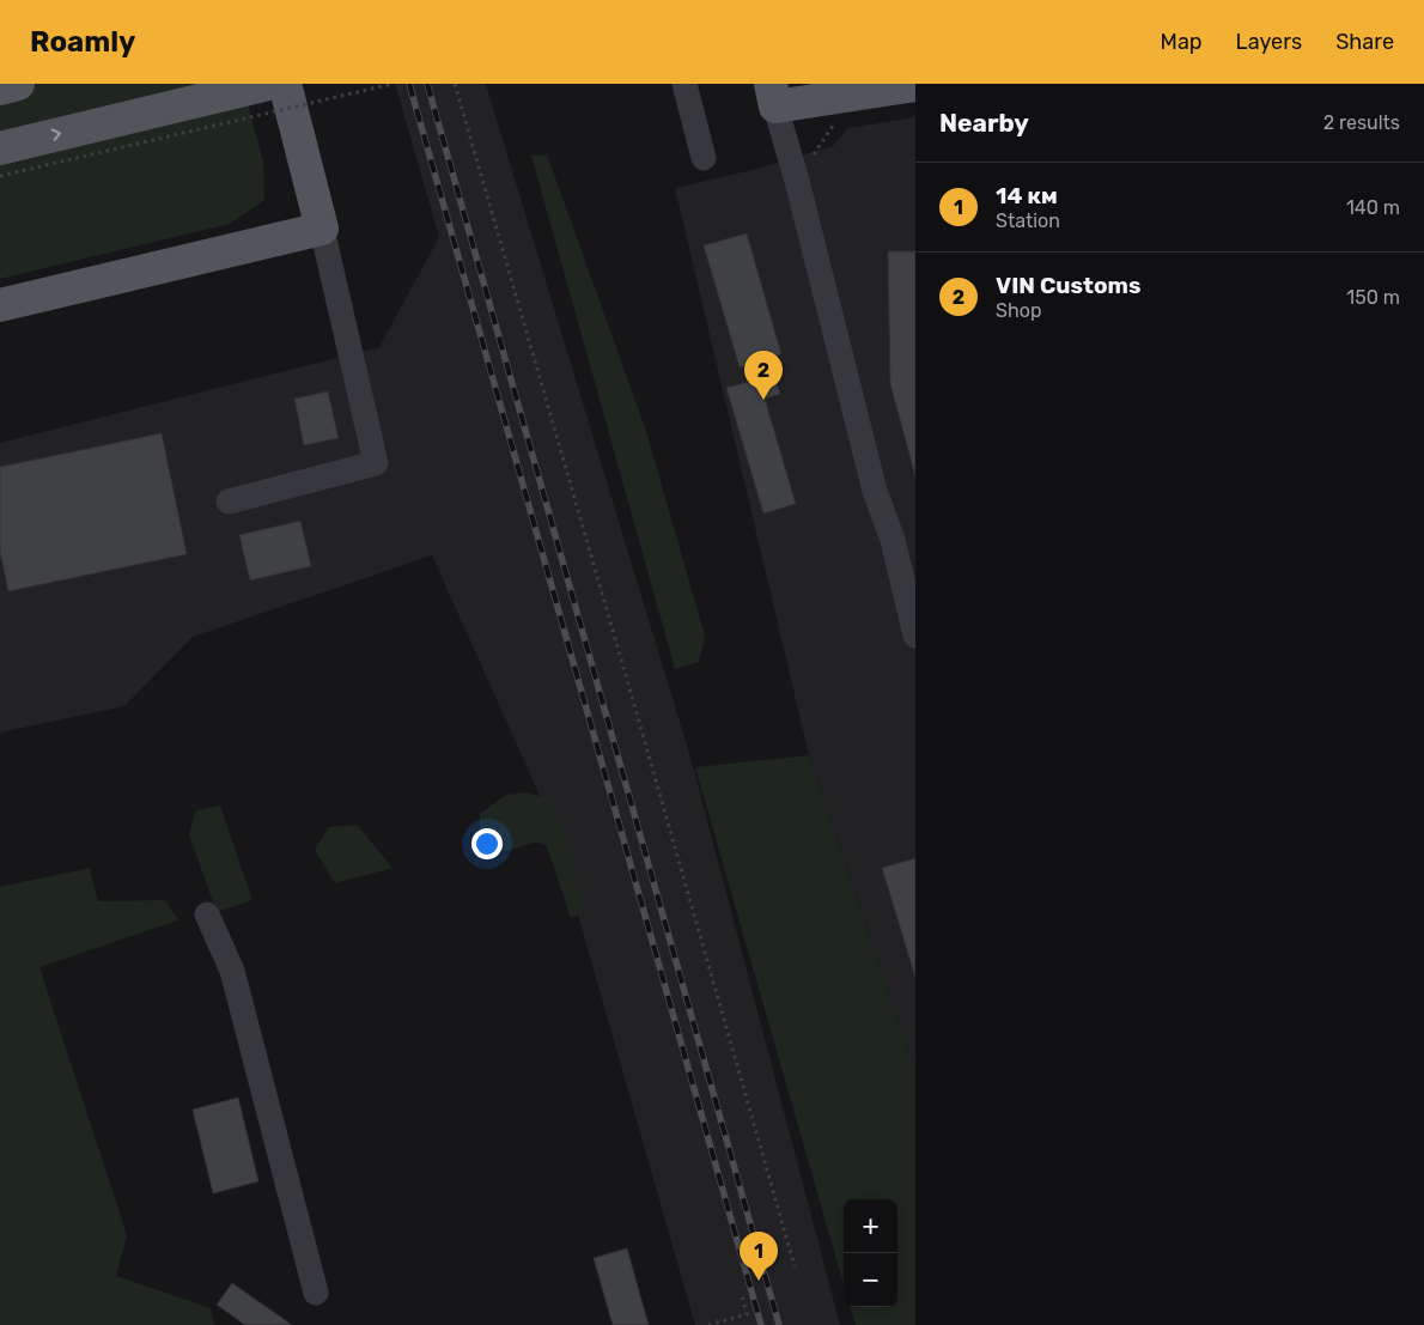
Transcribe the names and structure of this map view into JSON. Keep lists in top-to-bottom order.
{
  "page": {
    "header": "Roamly",
    "nav": ["Map", "Layers", "Share"],
    "heading": ["Nearby", "2 results"],
    "list": [
      {
        "mark": "1",
        "name": "14 км",
        "note": "Station",
        "value": "140 m"
      },
      {
        "mark": "2",
        "name": "VIN Customs",
        "note": "Shop",
        "value": "150 m"
      }
    ],
    "pins": ["2", "1"],
    "map_buttons": ["+", "−"]
  }
}
